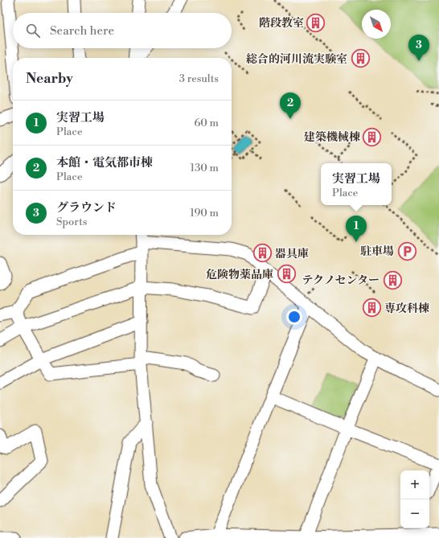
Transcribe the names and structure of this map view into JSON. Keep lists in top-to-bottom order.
{
  "places": {
    "building": [
      "階段教室",
      "総合的河川流実験室",
      "建築機械棟",
      "器具庫",
      "危険物薬品庫",
      "テクノセンター",
      "専攻科棟"
    ],
    "parking": ["駐車場"]
  },
  "north": "bottom right",
  "page": {
    "search": "Search here",
    "pins": ["3", "2", "1"],
    "heading": ["Nearby", "3 results"],
    "list": [
      {
        "mark": "1",
        "name": "実習工場",
        "note": "Place",
        "value": "60 m"
      },
      {
        "mark": "2",
        "name": "本館・電気都市棟",
        "note": "Place",
        "value": "130 m"
      },
      {
        "mark": "3",
        "name": "グラウンド",
        "note": "Sports",
        "value": "190 m"
      }
    ],
    "popup": ["実習工場", "Place"],
    "map_buttons": ["+", "−"]
  }
}
